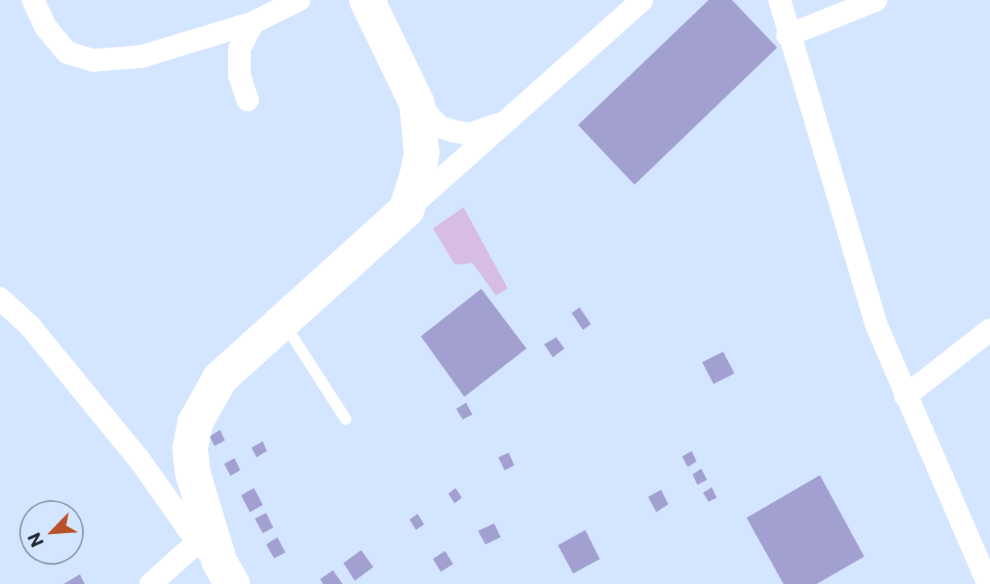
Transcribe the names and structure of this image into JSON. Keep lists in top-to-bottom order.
{
  "north": "bottom left"
}
